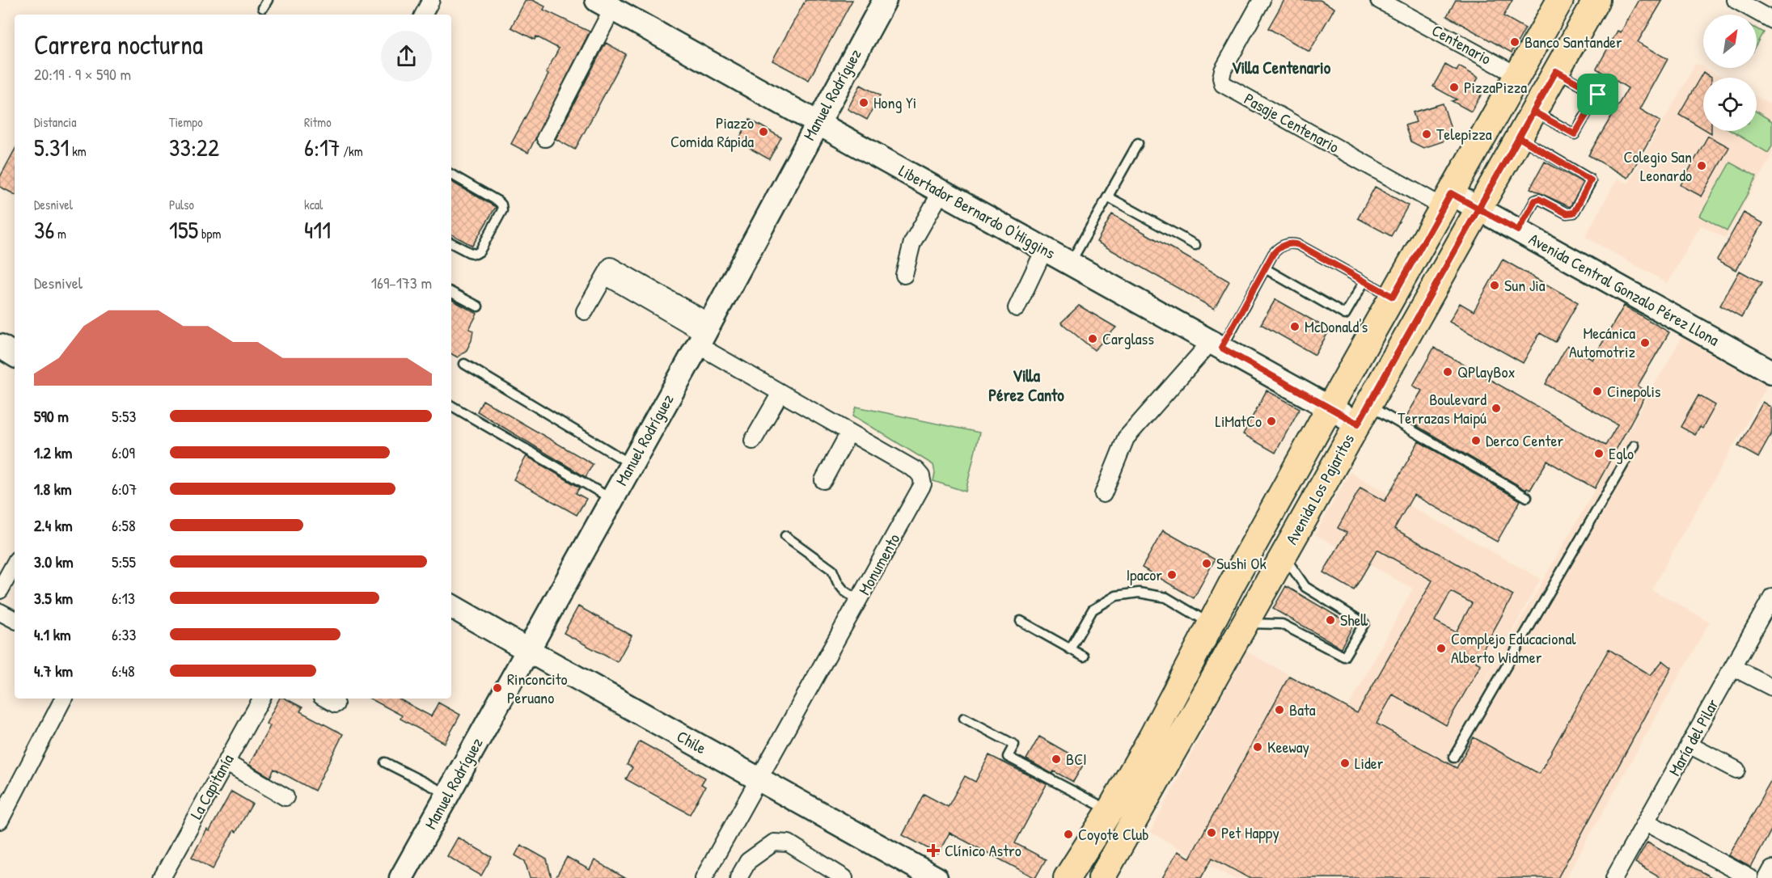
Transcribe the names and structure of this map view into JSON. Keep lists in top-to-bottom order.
{
  "streets": {
    "main road": ["Avenida Los Pajaritos"],
    "street": [
      "Centenario",
      "Manuel Rodríguez",
      "Pasaje Centenario",
      "Libertador Bernardo O'Higgins",
      "Avenida Central Gonzalo Pérez Llona",
      "Monumento",
      "María del Pilar",
      "Chile",
      "La Capitanía"
    ]
  },
  "crossings": [
    ["Centenario", "Avenida Los Pajaritos"],
    ["Manuel Rodríguez", "Libertador Bernardo O'Higgins"],
    ["Manuel Rodríguez", "Monumento"],
    ["Manuel Rodríguez", "Chile"],
    ["Pasaje Centenario", "Avenida Central Gonzalo Pérez Llona"],
    ["Pasaje Centenario", "Avenida Los Pajaritos"],
    ["Libertador Bernardo O'Higgins", "Avenida Los Pajaritos"],
    ["Avenida Central Gonzalo Pérez Llona", "Avenida Los Pajaritos"],
    ["Monumento", "Chile"]
  ],
  "districts": ["Villa Centenario", "Villa Pérez Canto"],
  "places": {
    "other": [
      "Banco Santander",
      "PizzaPizza",
      "Hong Yi",
      "Piazzo Comida Rápida",
      "Telepizza",
      "Colegio San Leonardo",
      "Sun Jia",
      "McDonald's",
      "Carglass",
      "Mecánica Automotriz",
      "QPlayBox",
      "Cinepolis",
      "Boulevard Terrazas Maipú",
      "LiMatCo",
      "Derco Center",
      "Eglo",
      "Sushi Ok",
      "Ipacor",
      "Shell",
      "Complejo Educacional Alberto Widmer",
      "Rinconcito Peruano",
      "Bata",
      "Keeway",
      "BCI",
      "Lider",
      "Pet Happy",
      "Coyote Club"
    ],
    "health": ["Clínico Astro"]
  },
  "north": "top right",
  "page": {
    "heading": ["Carrera nocturna", "20:19 · 9 × 590 m"],
    "stats": [
      ["Distancia", "5.31 km"],
      ["Tiempo", "33:22"],
      ["Ritmo", "6:17 /km"],
      ["Desnivel", "36 m"],
      ["Pulso", "155 bpm"],
      ["kcal", "411"]
    ],
    "chart": ["Desnivel", "169–173 m"],
    "list": [
      {
        "name": "590 m",
        "note": "5:53"
      },
      {
        "name": "1.2 km",
        "note": "6:09"
      },
      {
        "name": "1.8 km",
        "note": "6:07"
      },
      {
        "name": "2.4 km",
        "note": "6:58"
      },
      {
        "name": "3.0 km",
        "note": "5:55"
      },
      {
        "name": "3.5 km",
        "note": "6:13"
      },
      {
        "name": "4.1 km",
        "note": "6:33"
      },
      {
        "name": "4.7 km",
        "note": "6:48"
      }
    ]
  }
}
